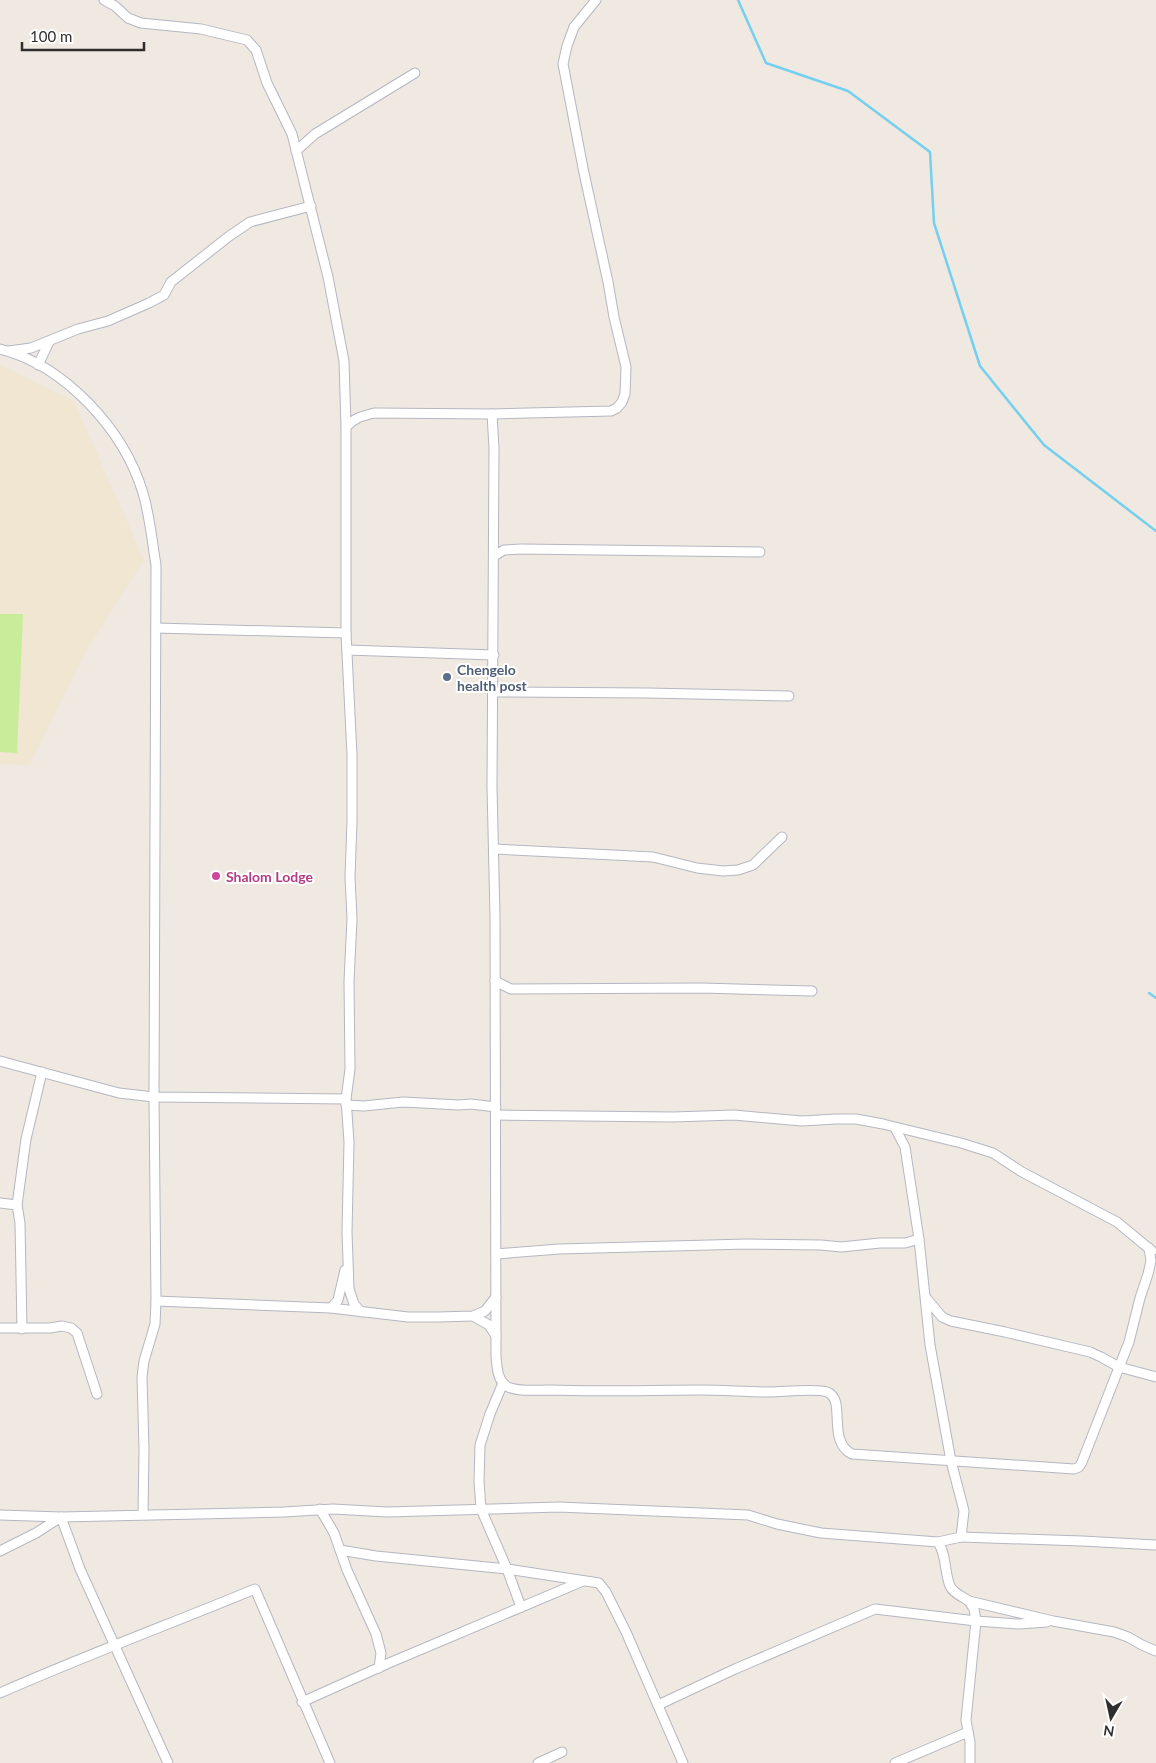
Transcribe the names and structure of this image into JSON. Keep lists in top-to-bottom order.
{
  "places": ["Chengelo health post", "Shalom Lodge"],
  "scale_bar": "100 m",
  "north": "bottom"
}
